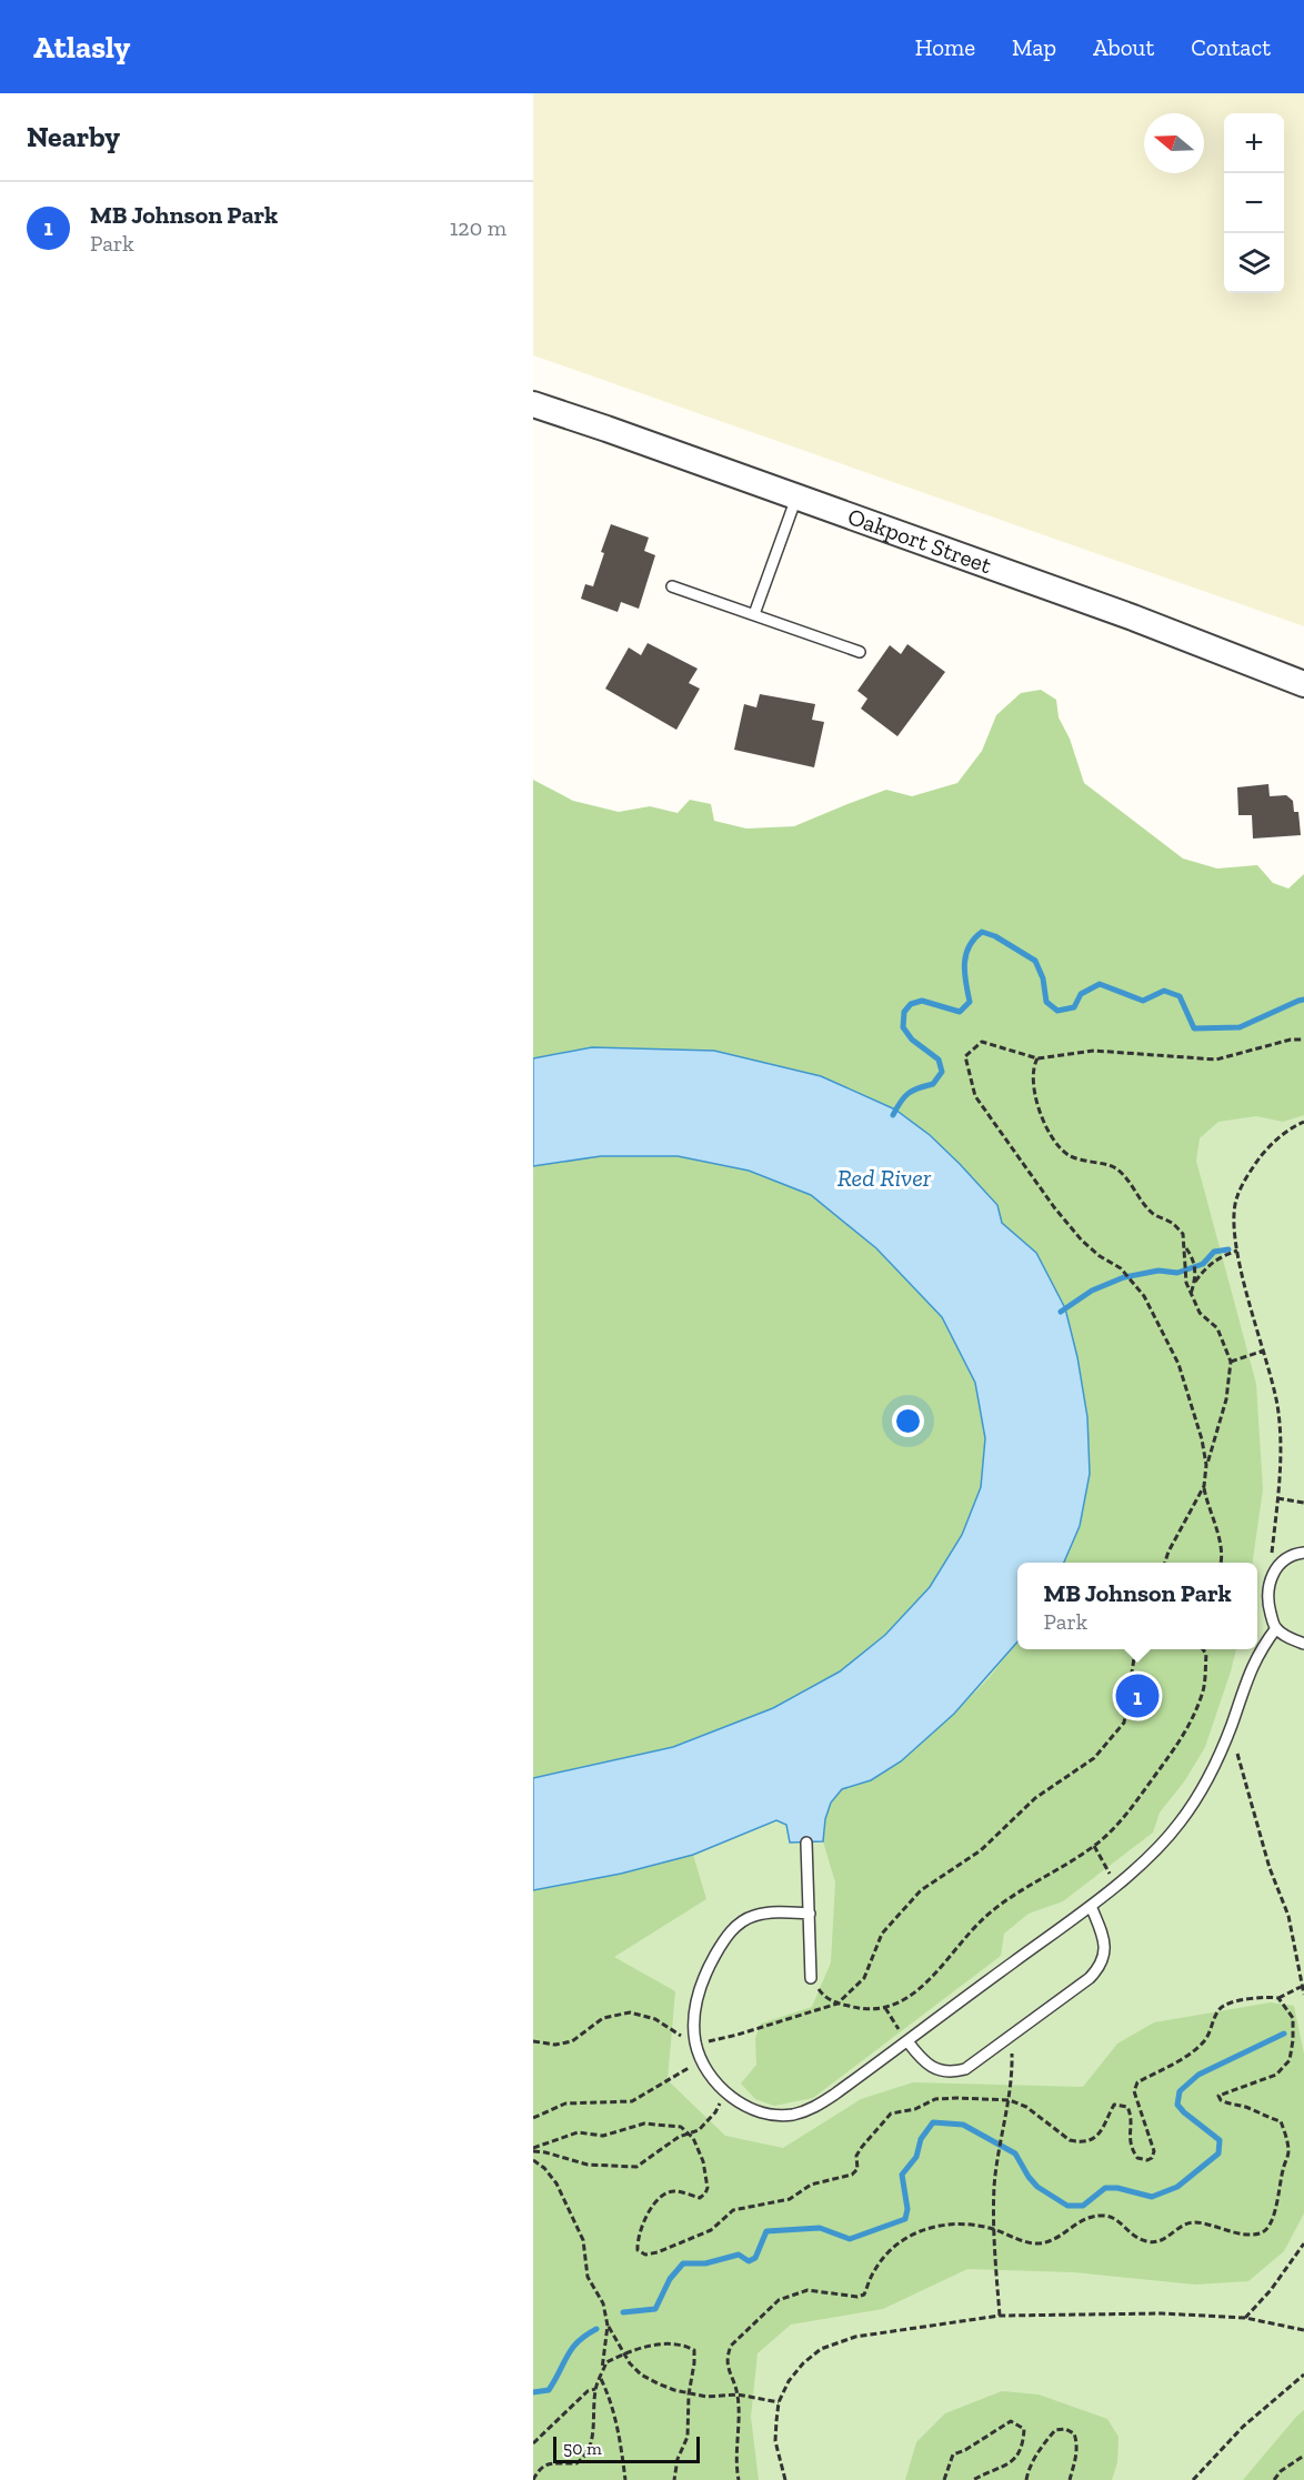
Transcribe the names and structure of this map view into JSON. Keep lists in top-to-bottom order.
{
  "streets": {
    "street": ["Oakport Street"]
  },
  "water": ["Red River"],
  "scale_bar": "50 m",
  "north": "left",
  "page": {
    "header": "Atlasly",
    "nav": [
      "Home",
      "Map",
      "About",
      "Contact"
    ],
    "heading": "Nearby",
    "map_buttons": ["+", "−"],
    "list": [
      {
        "mark": "1",
        "name": "MB Johnson Park",
        "note": "Park",
        "value": "120 m"
      }
    ],
    "popup": ["MB Johnson Park", "Park"],
    "pins": "1",
    "scale": "50 m"
  }
}
